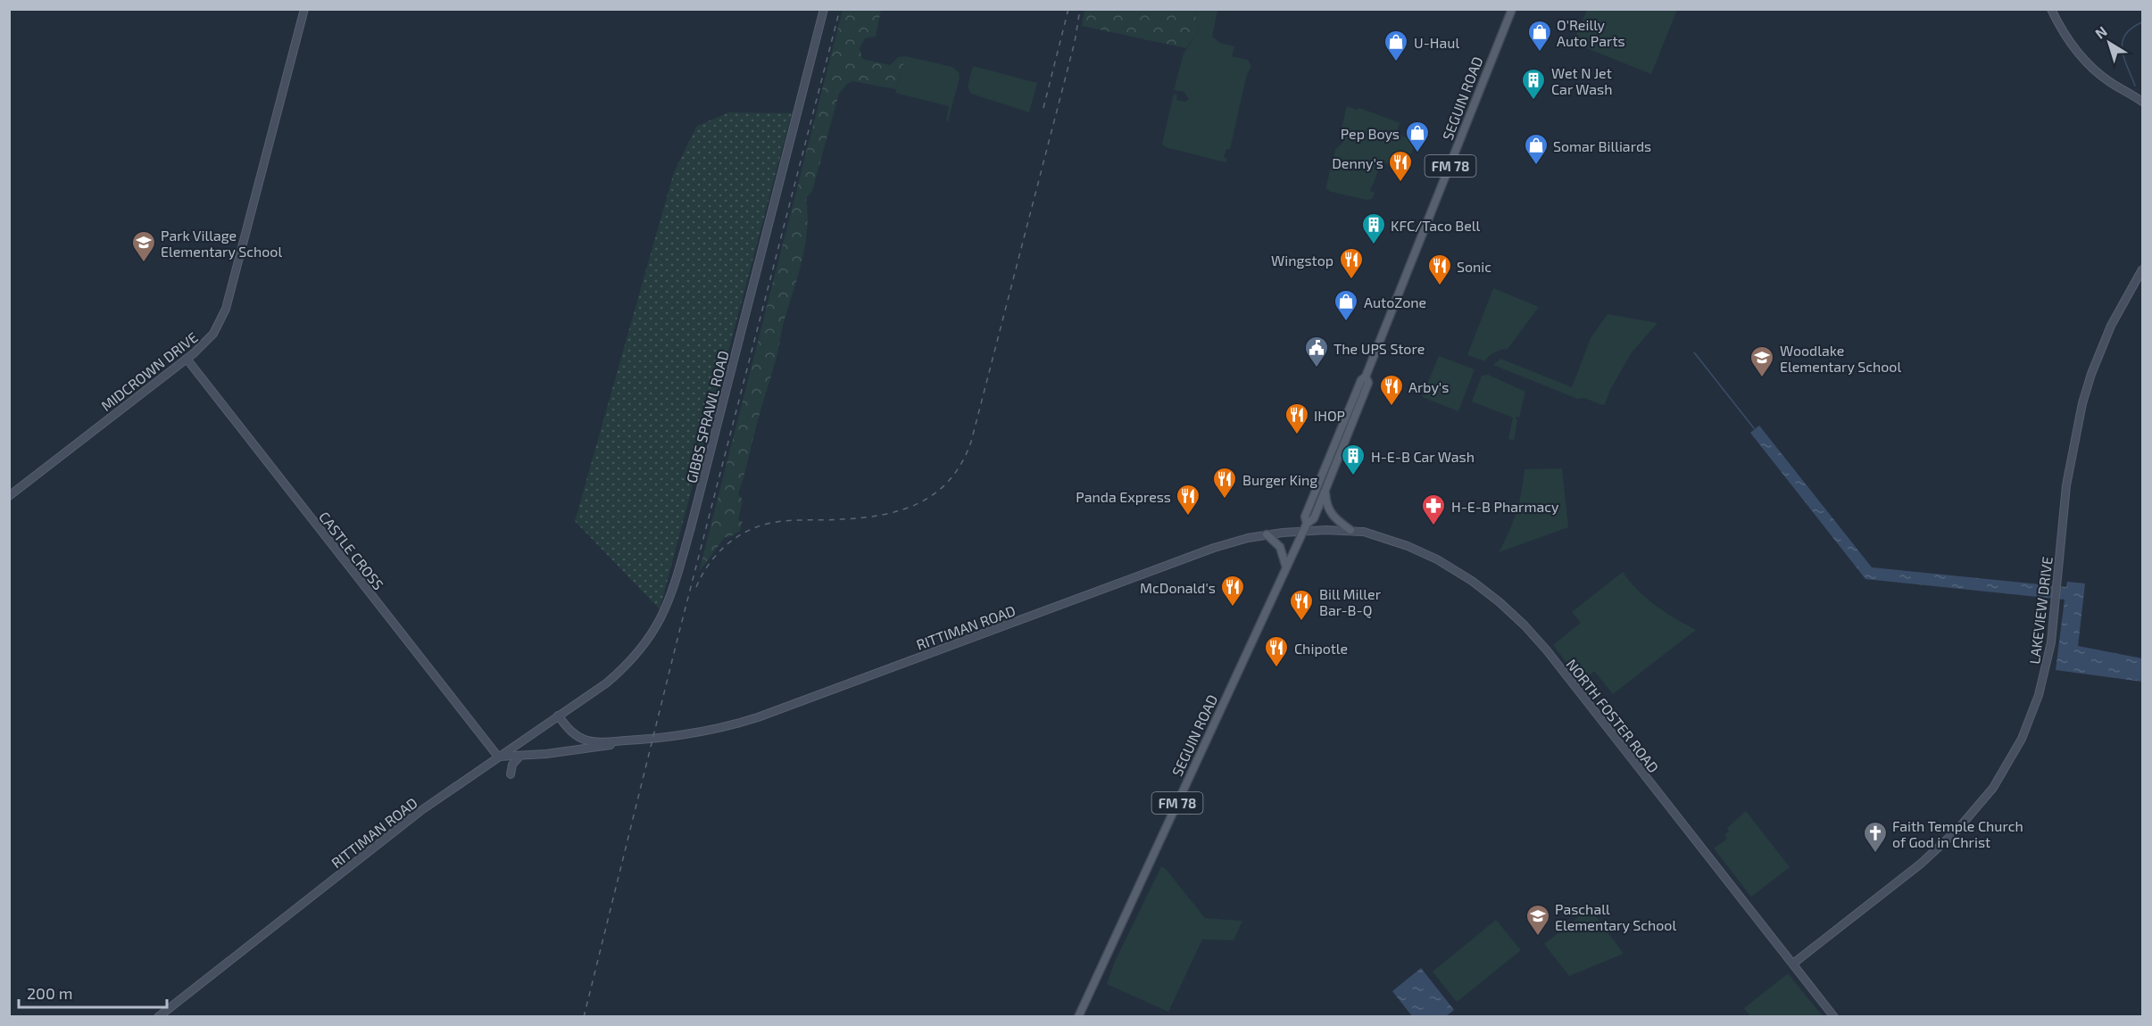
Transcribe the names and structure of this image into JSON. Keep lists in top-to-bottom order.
{
  "streets": {
    "main road": [
      "SEGUIN ROAD",
      "FM 78",
      "MIDCROWN DRIVE",
      "GIBBS SPRAWL ROAD",
      "CASTLE CROSS",
      "LAKEVIEW DRIVE",
      "RITTIMAN ROAD",
      "NORTH FOSTER ROAD"
    ]
  },
  "crossings": [
    ["SEGUIN ROAD", "RITTIMAN ROAD"],
    ["SEGUIN ROAD", "NORTH FOSTER ROAD"],
    ["MIDCROWN DRIVE", "CASTLE CROSS"],
    ["GIBBS SPRAWL ROAD", "CASTLE CROSS"],
    ["GIBBS SPRAWL ROAD", "RITTIMAN ROAD"],
    ["CASTLE CROSS", "RITTIMAN ROAD"],
    ["LAKEVIEW DRIVE", "NORTH FOSTER ROAD"],
    ["RITTIMAN ROAD", "NORTH FOSTER ROAD"]
  ],
  "places": {
    "shop": [
      "O'Reilly Auto Parts",
      "U-Haul",
      "Pep Boys",
      "Somar Billiards",
      "AutoZone"
    ],
    "building": ["Wet N Jet Car Wash", "KFC/Taco Bell", "H-E-B Car Wash"],
    "restaurant": [
      "Denny's",
      "Wingstop",
      "Sonic",
      "Arby's",
      "IHOP",
      "Burger King",
      "Panda Express",
      "McDonald's",
      "Bill Miller Bar-B-Q",
      "Chipotle"
    ],
    "school or university": ["Park Village Elementary School", "Woodlake Elementary School", "Paschall Elementary School"],
    "public building": ["The UPS Store"],
    "pharmacy": ["H-E-B Pharmacy"],
    "church": ["Faith Temple Church of God in Christ"]
  },
  "scale_bar": "200 m",
  "north": "top left"
}
